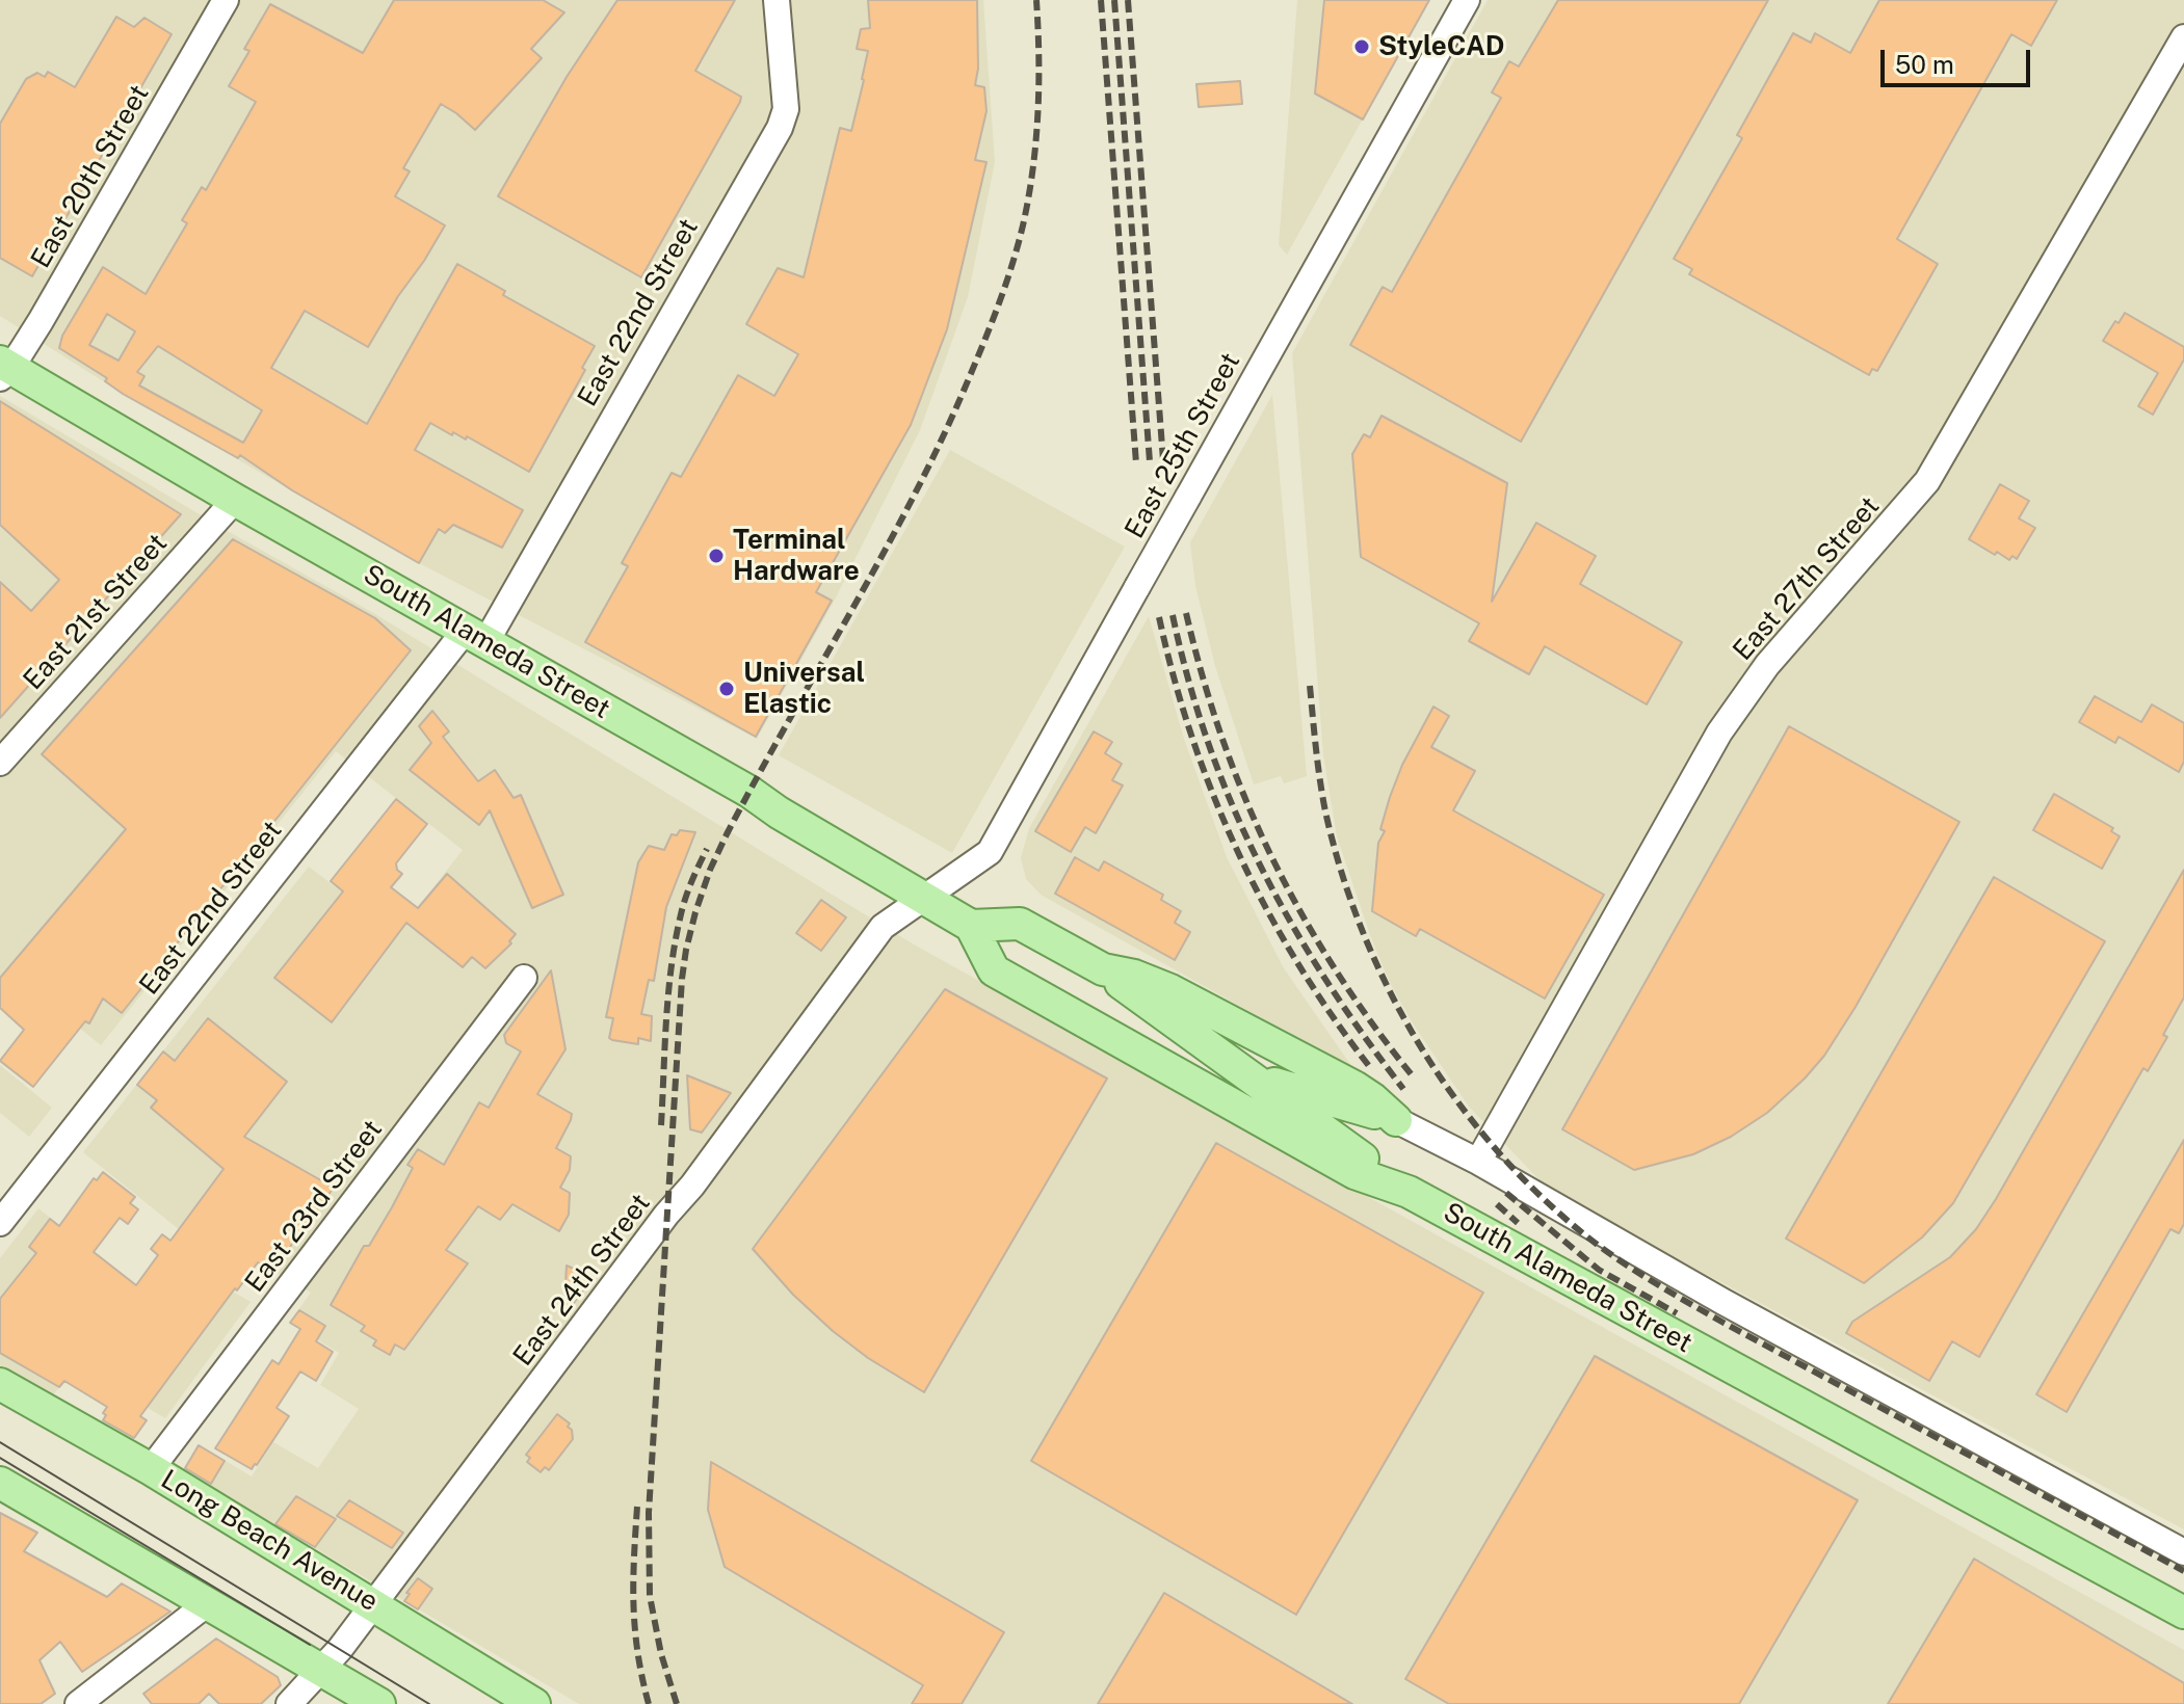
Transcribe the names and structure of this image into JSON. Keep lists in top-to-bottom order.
{
  "streets": {
    "main road": ["South Alameda Street", "Long Beach Avenue"],
    "street": [
      "East 20th Street",
      "East 22nd Street",
      "East 25th Street",
      "East 27th Street",
      "East 21st Street",
      "East 23rd Street",
      "East 24th Street"
    ]
  },
  "crossings": [
    ["East 20th Street", "South Alameda Street"],
    ["East 22nd Street", "South Alameda Street"],
    ["East 25th Street", "South Alameda Street"],
    ["East 25th Street", "East 24th Street"],
    ["East 27th Street", "South Alameda Street"],
    ["East 21st Street", "South Alameda Street"],
    ["South Alameda Street", "East 24th Street"],
    ["East 23rd Street", "Long Beach Avenue"],
    ["East 24th Street", "Long Beach Avenue"]
  ],
  "places": ["StyleCAD", "Terminal Hardware", "Universal Elastic"],
  "scale_bar": "50 m"
}
